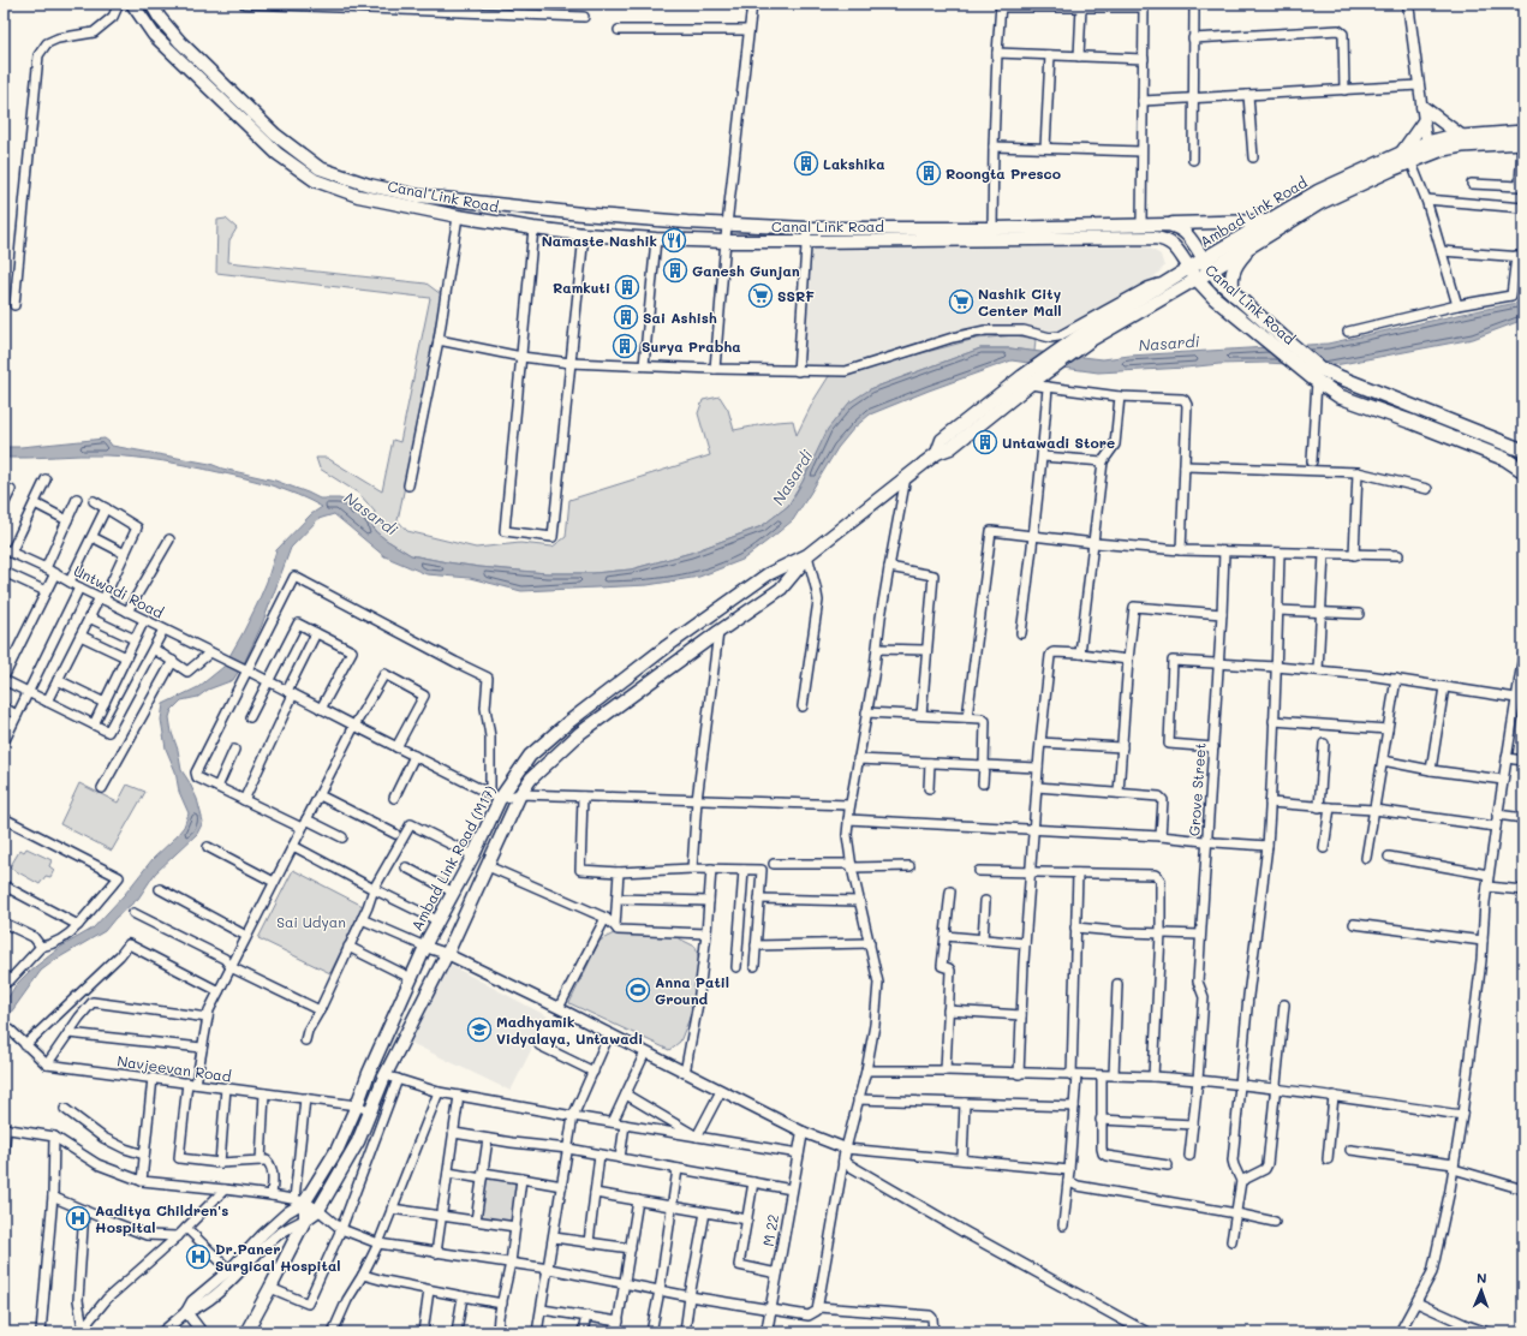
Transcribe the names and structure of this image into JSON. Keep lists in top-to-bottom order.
{
  "streets": {
    "main road": ["Canal Link Road", "Ambad Link Road", "Ambad Link Road (M17)"],
    "street": [
      "Untwadi Road",
      "Grove Street",
      "Navjeevan Road",
      "M 22"
    ]
  },
  "crossings": [
    ["Canal Link Road", "Ambad Link Road"],
    ["Ambad Link Road", "Ambad Link Road (M17)"],
    ["Untwadi Road", "Ambad Link Road (M17)"],
    ["Ambad Link Road (M17)", "Navjeevan Road"]
  ],
  "water": ["Nasardi"],
  "parks": ["Sai Udyan"],
  "places": {
    "building": [
      "Lakshika",
      "Roongta Presco",
      "Ganesh Gunjan",
      "Ramkuti",
      "Sai Ashish",
      "Surya Prabha",
      "Untawadi Store"
    ],
    "restaurant": ["Namaste Nashik"],
    "supermarket": ["SSRF", "Nashik City Center Mall"],
    "sports": ["Anna Patil Ground"],
    "school or university": ["Madhyamik Vidyalaya, Untawadi"],
    "hospital": ["Aaditya Children's Hospital", "Dr.Paner Surgical Hospital"]
  },
  "north": "top"
}
